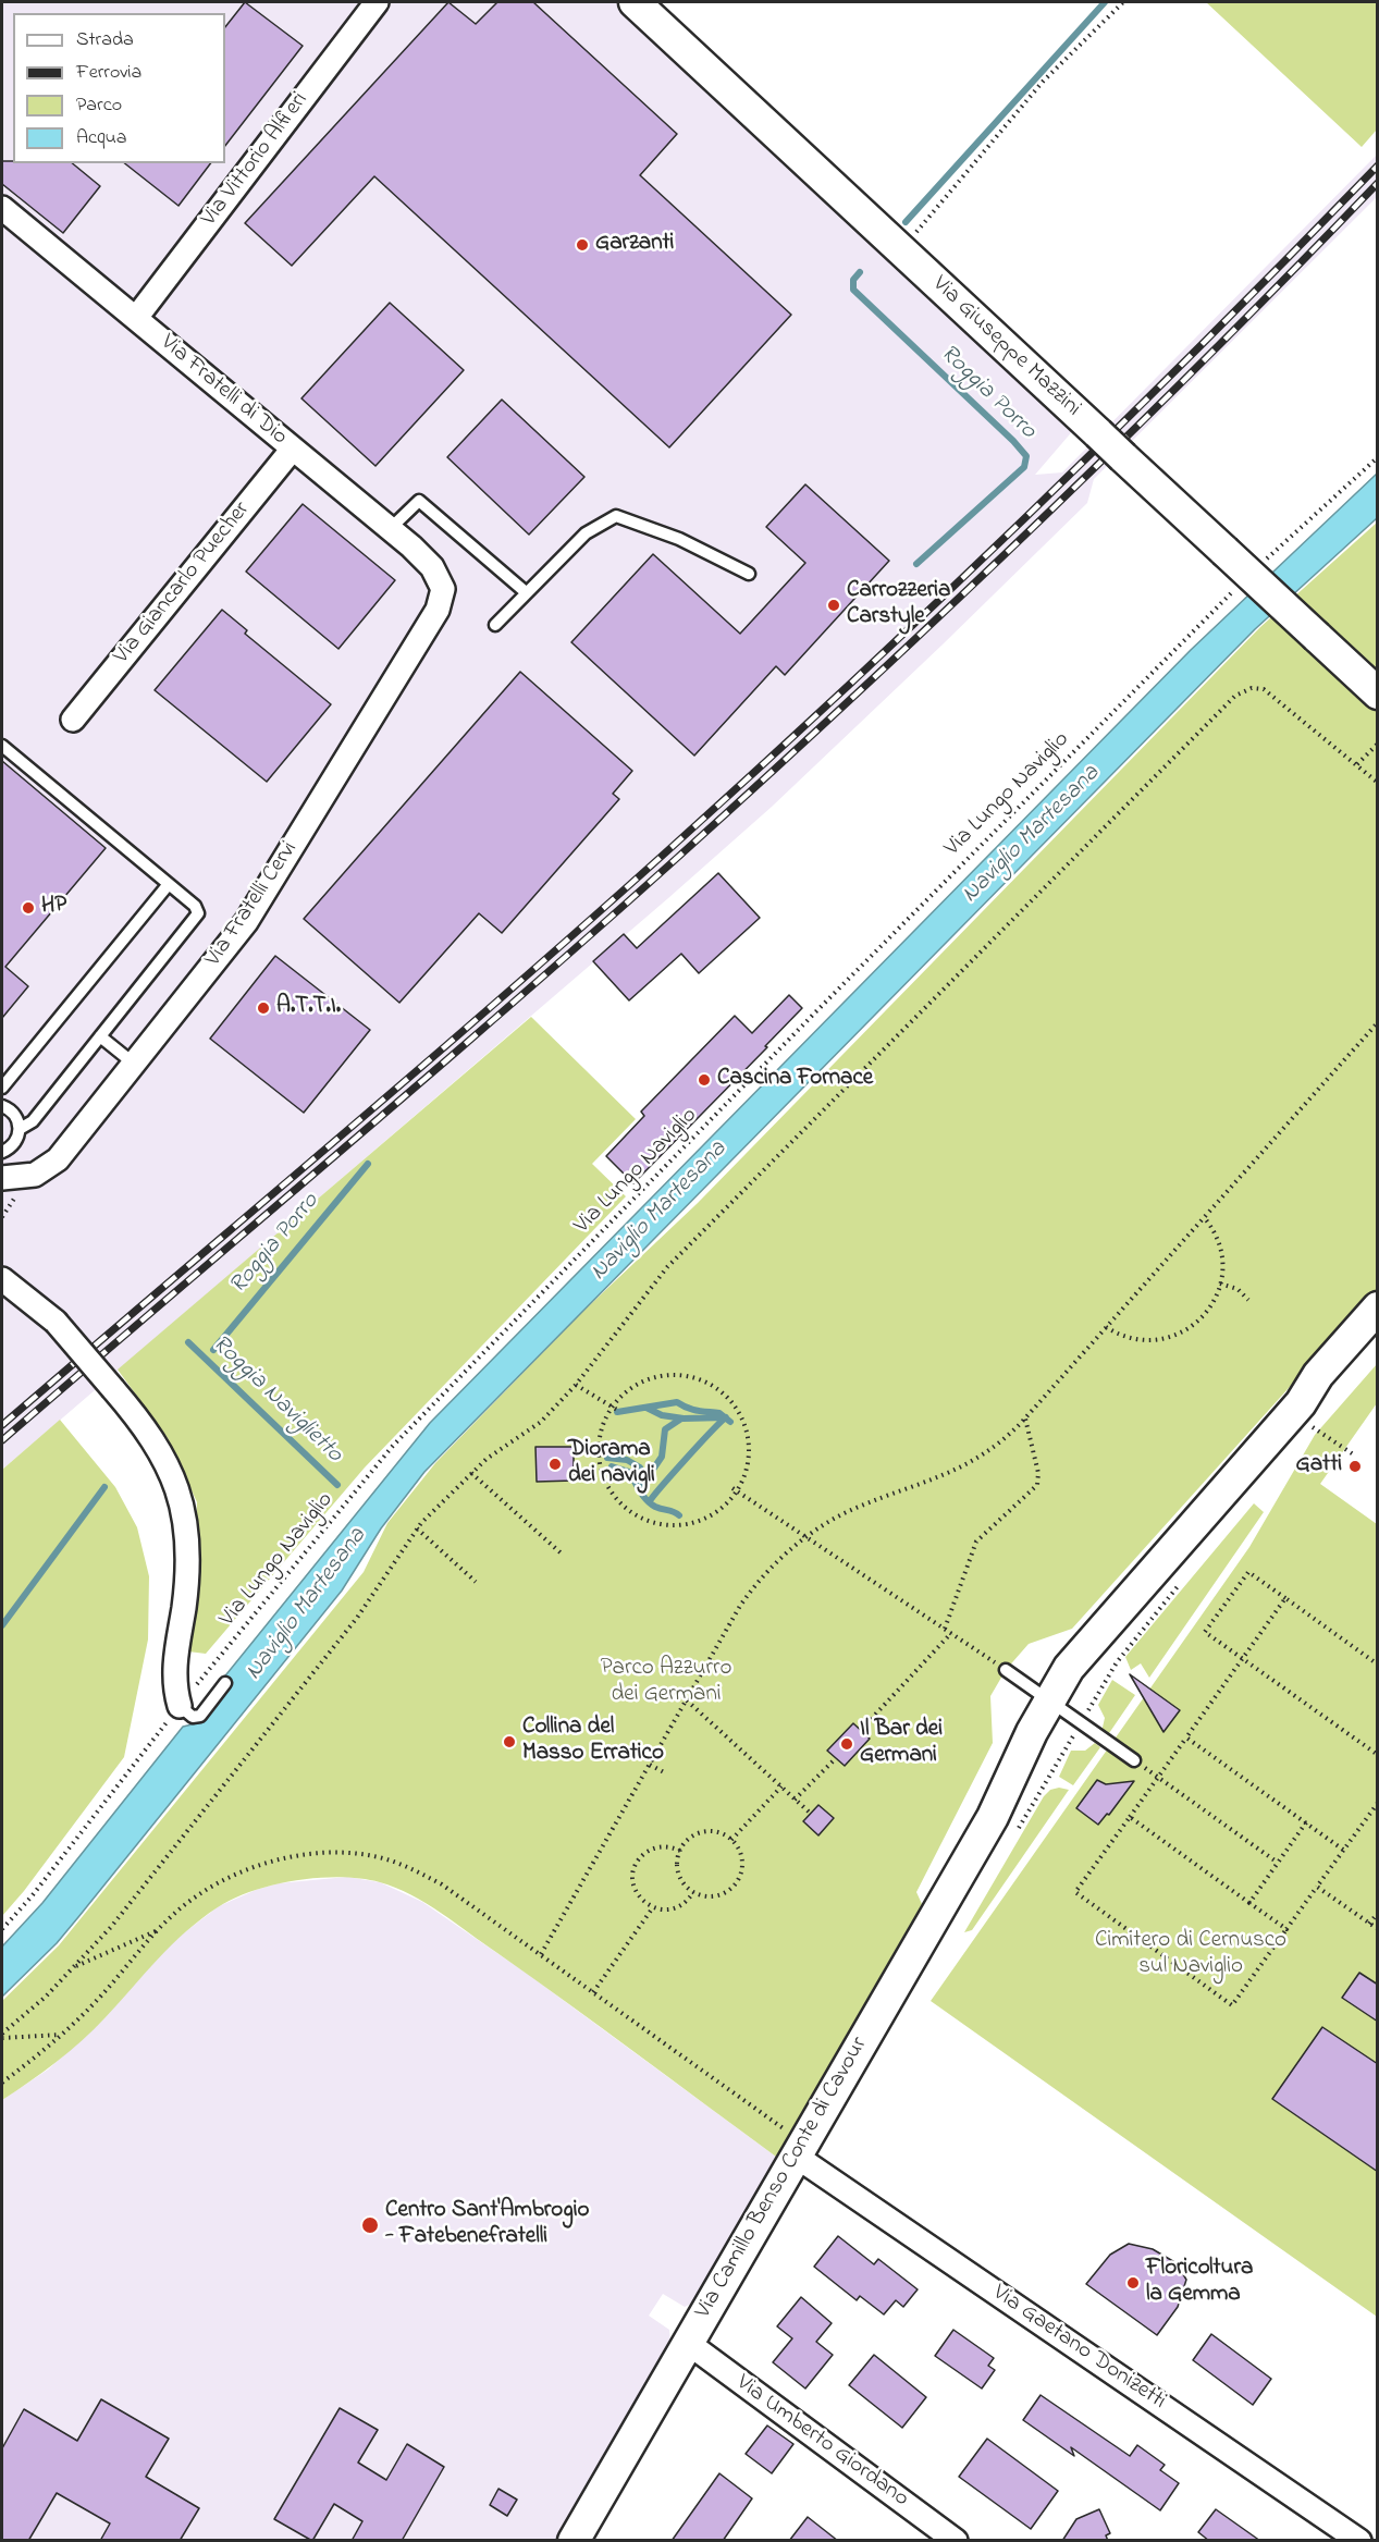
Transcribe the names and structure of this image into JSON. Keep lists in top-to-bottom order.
{
  "streets": {
    "street": [
      "Via Vittorio Alfieri",
      "Via Giuseppe Mazzini",
      "Via Fratelli di Dio",
      "Via Giancarlo Puecher",
      "Via Fratelli Cervi",
      "Via Camillo Benso Conte di Cavour",
      "Via Gaetano Donizetti",
      "Via Umberto Giordano"
    ],
    "path": ["Via Lungo Naviglio"]
  },
  "crossings": [
    ["Via Vittorio Alfieri", "Via Fratelli di Dio"],
    ["Via Fratelli di Dio", "Via Giancarlo Puecher"],
    ["Via Fratelli di Dio", "Via Fratelli Cervi"],
    ["Via Camillo Benso Conte di Cavour", "Via Gaetano Donizetti"],
    ["Via Camillo Benso Conte di Cavour", "Via Umberto Giordano"]
  ],
  "water": ["Roggia Porro", "Naviglio Martesana", "Roggia Naviglietto"],
  "parks": ["Parco Azzurro dei Germani", "Cimitero di Cernusco sul Naviglio"],
  "places": [
    "Garzanti",
    "Carrozzeria Carstyle",
    "HP",
    "A.T.T.I.",
    "Cascina Fornace",
    "Diorama dei navigli",
    "Gatti",
    "Collina del Masso Erratico",
    "Il Bar dei Germani",
    "Centro Sant'Ambrogio - Fatebenefratelli",
    "Floricoltura la Gemma"
  ],
  "legend": [
    "Strada",
    "Ferrovia",
    "Parco",
    "Acqua"
  ]
}
